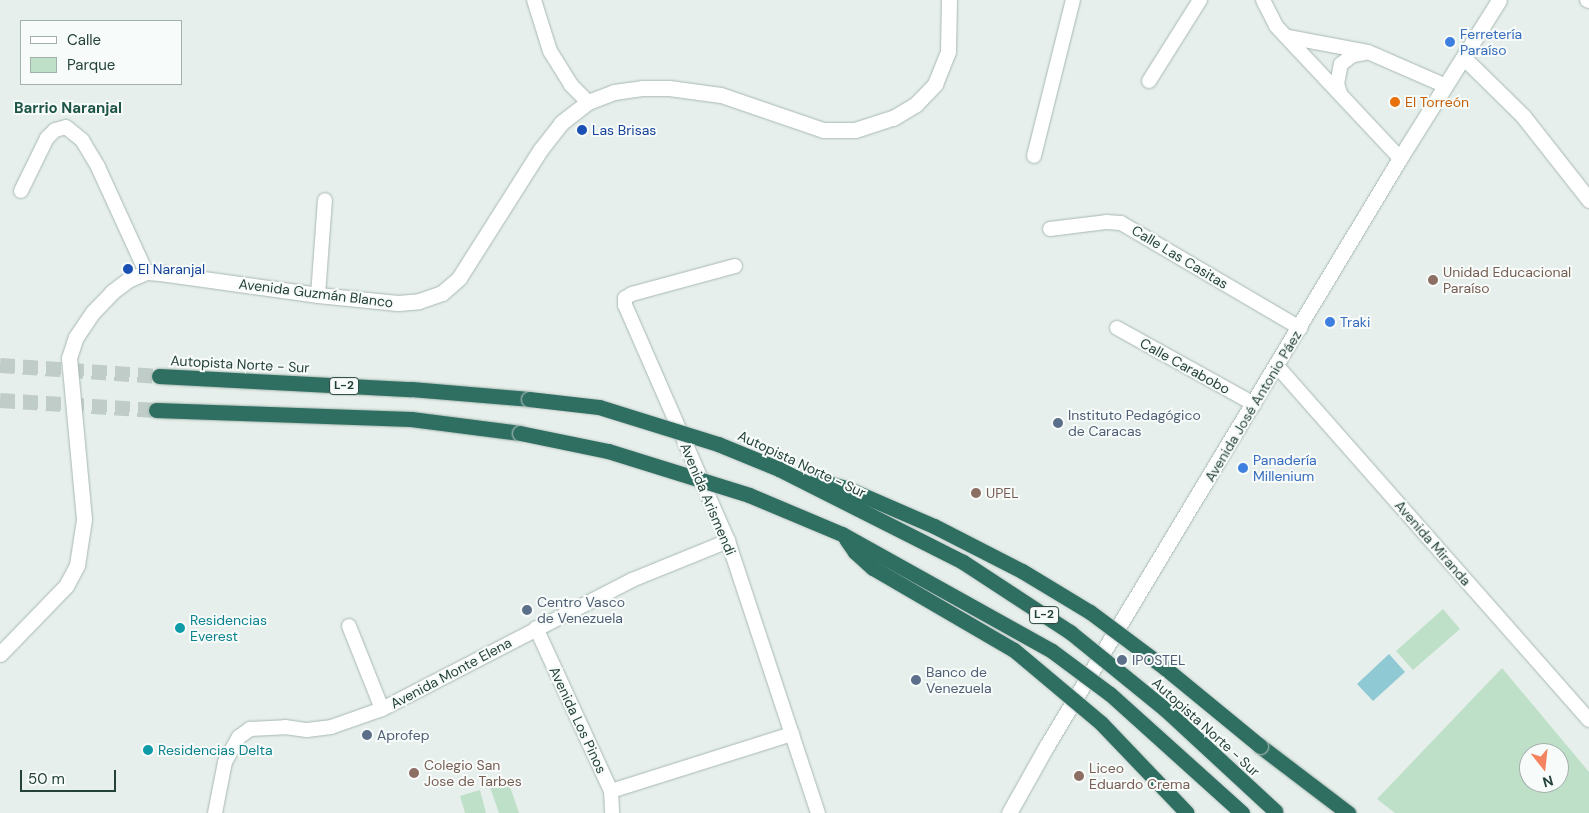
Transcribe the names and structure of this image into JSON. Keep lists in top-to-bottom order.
{
  "streets": {
    "highway": ["Autopista Norte - Sur", "L-2"],
    "street": [
      "Calle Las Casitas",
      "Avenida Guzmán Blanco",
      "Calle Carabobo",
      "Avenida José Antonio Páez",
      "Avenida Arismendi",
      "Avenida Miranda",
      "Avenida Monte Elena",
      "Avenida Los Pinos"
    ]
  },
  "crossings": [
    ["Calle Las Casitas", "Avenida José Antonio Páez"],
    ["Calle Carabobo", "Avenida José Antonio Páez"],
    ["Avenida José Antonio Páez", "Avenida Miranda"],
    ["Avenida Arismendi", "Avenida Monte Elena"],
    ["Avenida Monte Elena", "Avenida Los Pinos"]
  ],
  "districts": ["Barrio Naranjal"],
  "places": [
    "Ferretería Paraíso",
    "El Torreón",
    "Las Brisas",
    "El Naranjal",
    "Unidad Educacional Paraíso",
    "Traki",
    "Instituto Pedagógico de Caracas",
    "Panadería Millenium",
    "UPEL",
    "Centro Vasco de Venezuela",
    "Residencias Everest",
    "IPOSTEL",
    "Banco de Venezuela",
    "Aprofep",
    "Residencias Delta",
    "Colegio San Jose de Tarbes",
    "Liceo Eduardo Crema"
  ],
  "legend": ["Calle", "Parque"],
  "scale_bar": "50 m",
  "north": "bottom"
}
